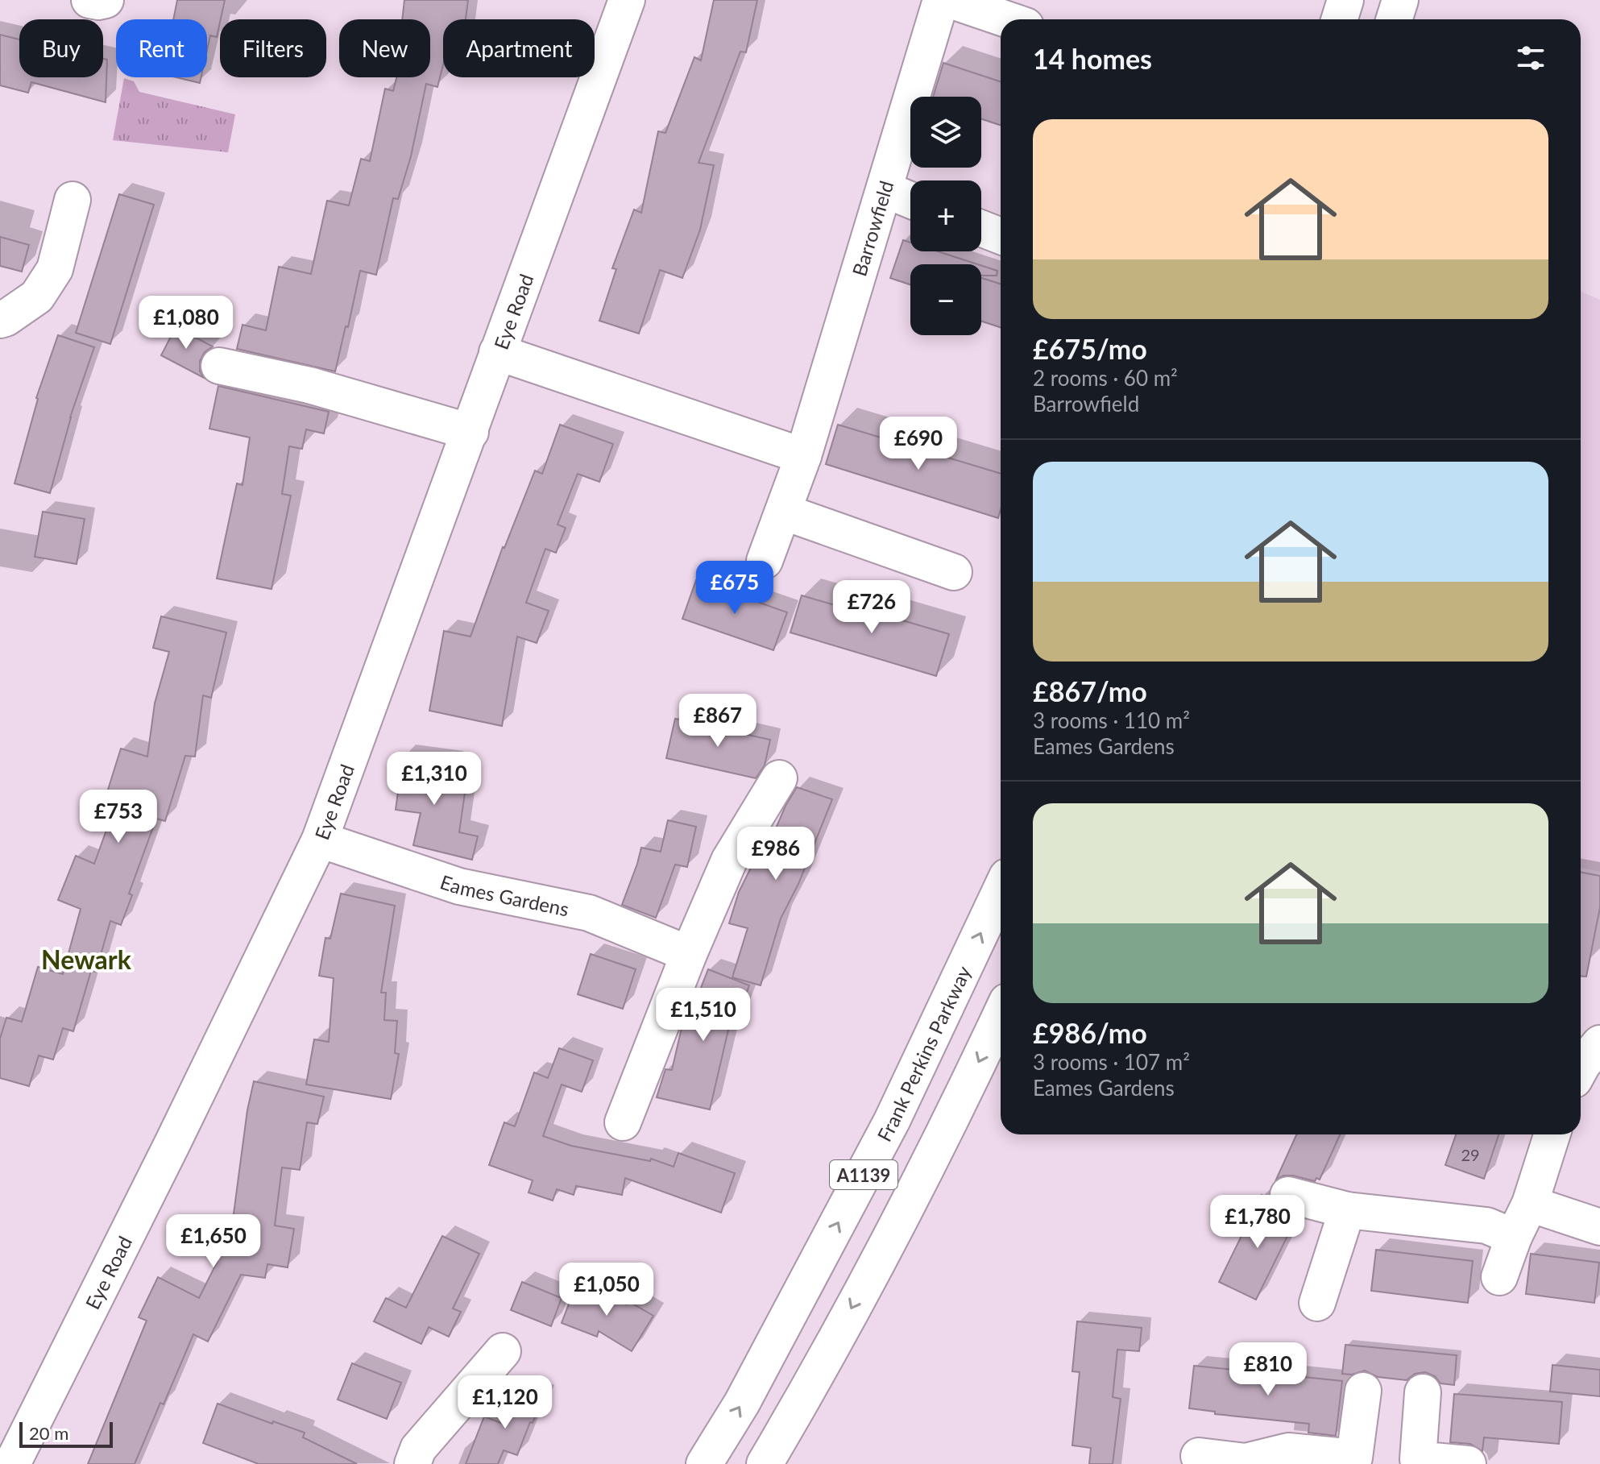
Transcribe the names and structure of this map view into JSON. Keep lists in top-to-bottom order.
{
  "streets": {
    "main road": [
      "Barrowfield",
      "Eye Road",
      "Eames Gardens",
      "Frank Perkins Parkway",
      "A1139"
    ]
  },
  "crossings": [
    ["Eye Road", "Eames Gardens"]
  ],
  "districts": ["Newark"],
  "house_numbers": ["29"],
  "scale_bar": "20 m",
  "page": {
    "chip": [
      "Buy",
      "Rent",
      "Filters",
      "New",
      "Apartment"
    ],
    "heading": "14 homes",
    "map_buttons": ["+", "−"],
    "list": [
      {
        "name": "£675/mo",
        "note": "2 rooms · 60 m² · Barrowfield"
      },
      {
        "name": "£867/mo",
        "note": "3 rooms · 110 m² · Eames Gardens"
      },
      {
        "name": "£986/mo",
        "note": "3 rooms · 107 m² · Eames Gardens"
      }
    ],
    "price": [
      "£1,080",
      "£690",
      "£675",
      "£726",
      "£867",
      "£1,310",
      "£753",
      "£986",
      "£1,510",
      "£1,780",
      "£1,650",
      "£1,050",
      "£810",
      "£1,120"
    ],
    "scale": "20 m"
  }
}
